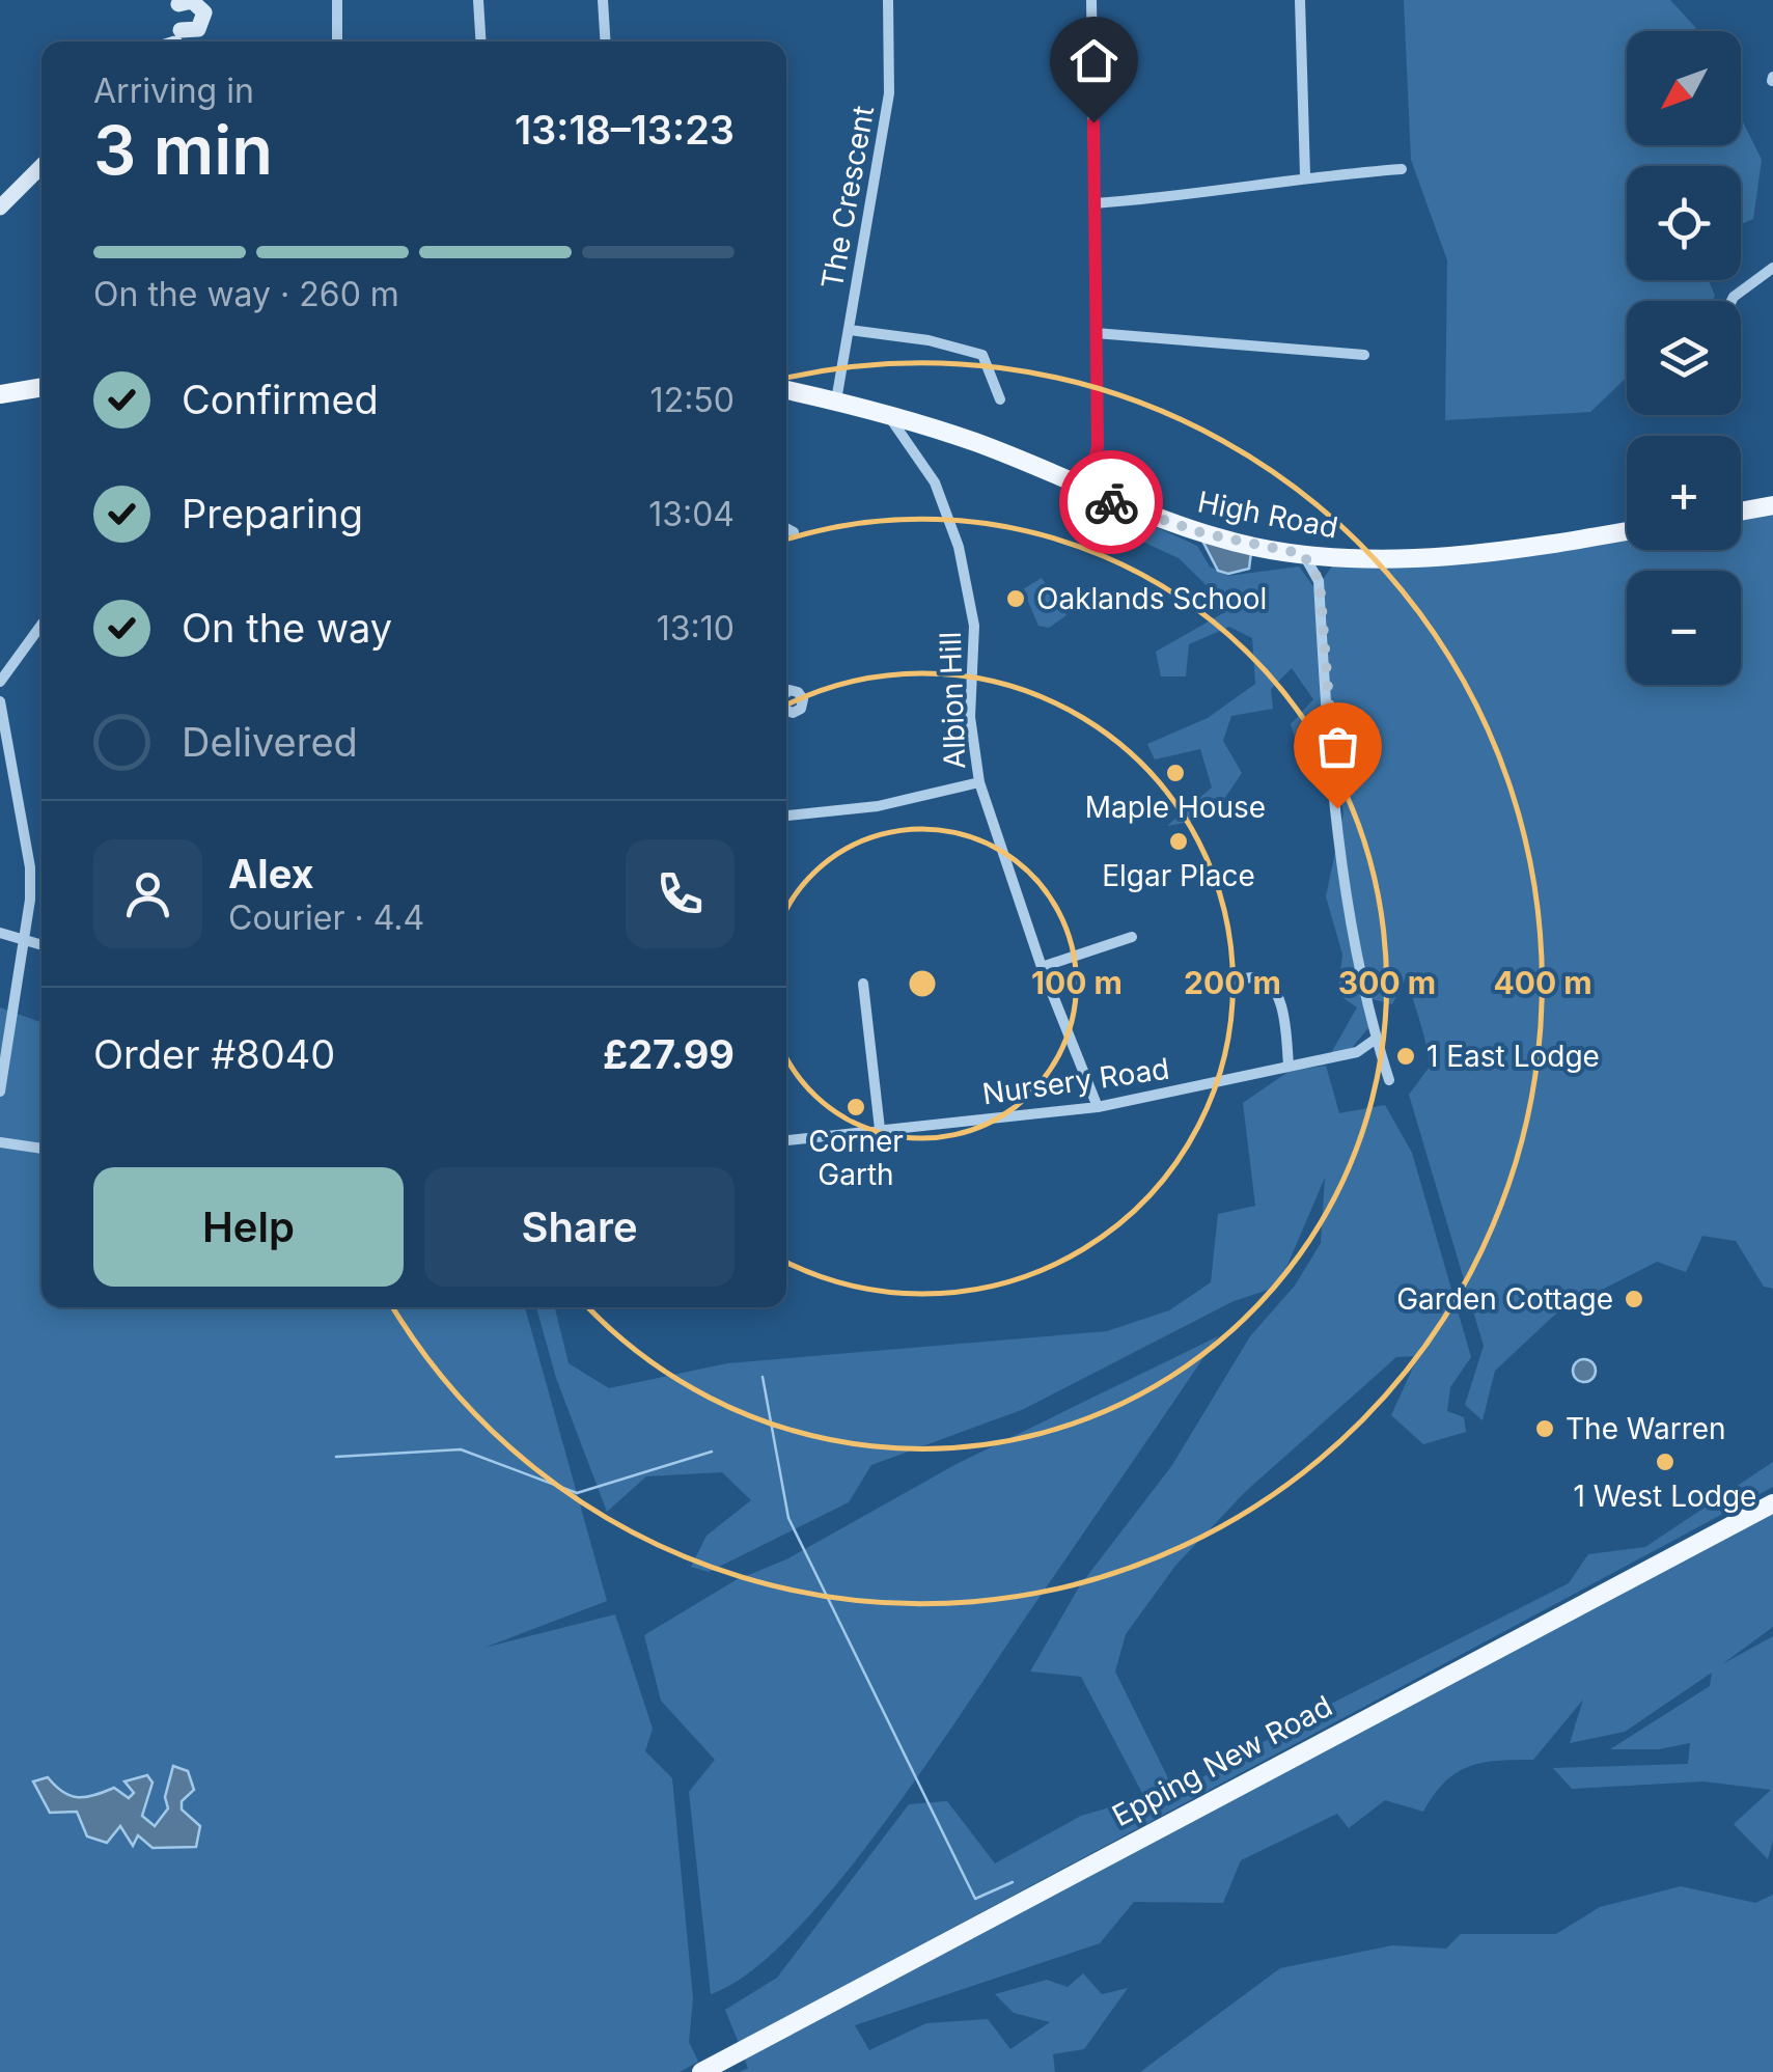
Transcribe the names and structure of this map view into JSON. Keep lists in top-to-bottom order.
{
  "streets": {
    "main road": ["High Road", "Epping New Road"],
    "street": ["The Crescent", "Albion Hill", "Nursery Road"]
  },
  "crossings": [
    ["The Crescent", "High Road"],
    ["High Road", "Albion Hill"],
    ["Albion Hill", "Nursery Road"]
  ],
  "places": [
    "Oaklands School",
    "Maple House",
    "Elgar Place",
    "1 East Lodge",
    "Corner Garth",
    "Garden Cottage",
    "The Warren",
    "1 West Lodge"
  ],
  "north": "bottom left",
  "page": {
    "map_buttons": ["+", "−"],
    "heading": ["3 min", "Arriving in", "13:18–13:23"],
    "panel": [
      "Alex",
      "Courier · 4.4",
      "Order #8040",
      "£27.99"
    ],
    "bar": "On the way · 260 m",
    "list": [
      ["Confirmed", "12:50"],
      ["Preparing", "13:04"],
      ["On the way", "13:10"],
      "Delivered"
    ],
    "buttons": ["Help", "Share"]
  },
  "rings": [
    "100 m",
    "200 m",
    "300 m",
    "400 m"
  ]
}
